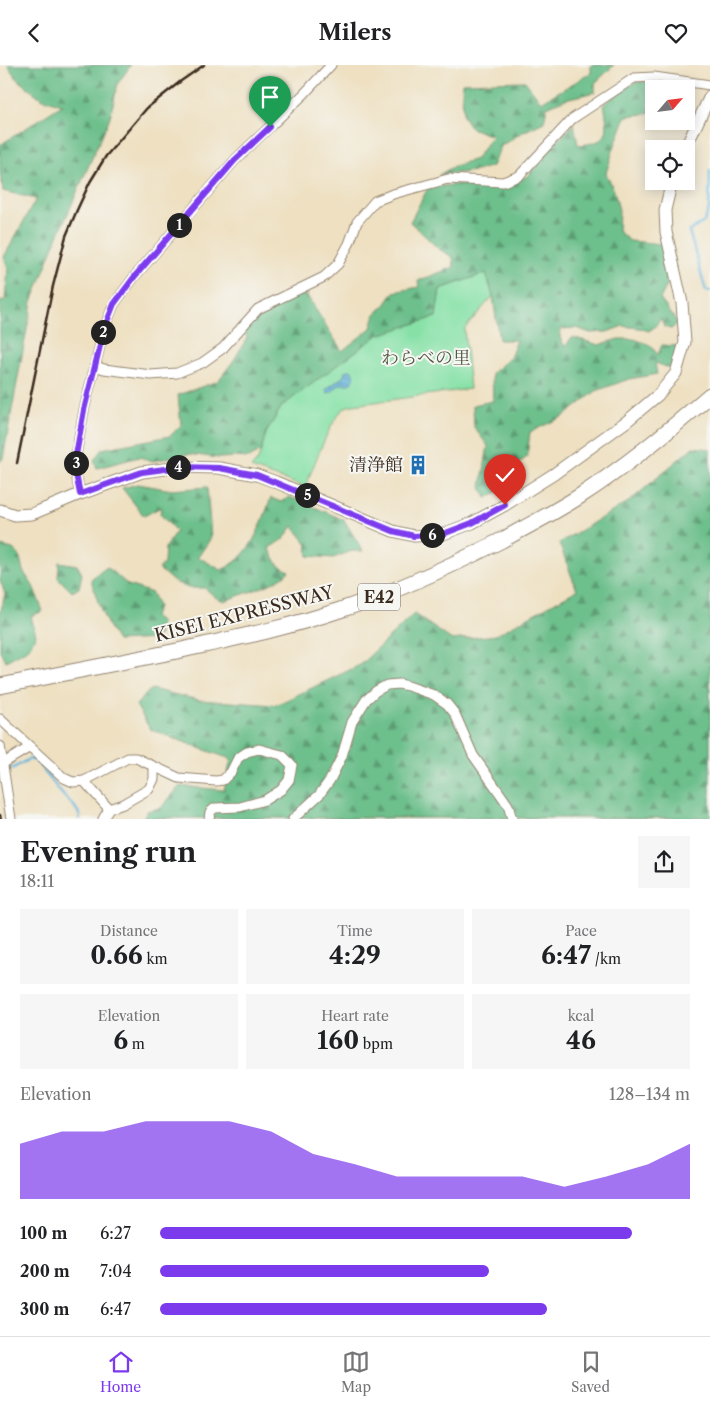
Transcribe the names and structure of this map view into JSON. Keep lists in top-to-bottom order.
{
  "streets": {
    "highway": ["E42", "KISEI EXPRESSWAY"]
  },
  "parks": ["わらべの里"],
  "places": {
    "building": ["清浄館"]
  },
  "north": "top right",
  "page": {
    "header": "Milers",
    "pins": [
      "1",
      "2",
      "3",
      "4",
      "5",
      "6"
    ],
    "heading": ["Evening run", "18:11"],
    "stats": [
      ["Distance", "0.66 km"],
      ["Time", "4:29"],
      ["Pace", "6:47 /km"],
      ["Elevation", "6 m"],
      ["Heart rate", "160 bpm"],
      ["kcal", "46"]
    ],
    "chart": ["Elevation", "128–134 m"],
    "list": [
      {
        "name": "100 m",
        "note": "6:27"
      },
      {
        "name": "200 m",
        "note": "7:04"
      },
      {
        "name": "300 m",
        "note": "6:47"
      }
    ],
    "tabs": ["Home", "Map", "Saved"]
  }
}
